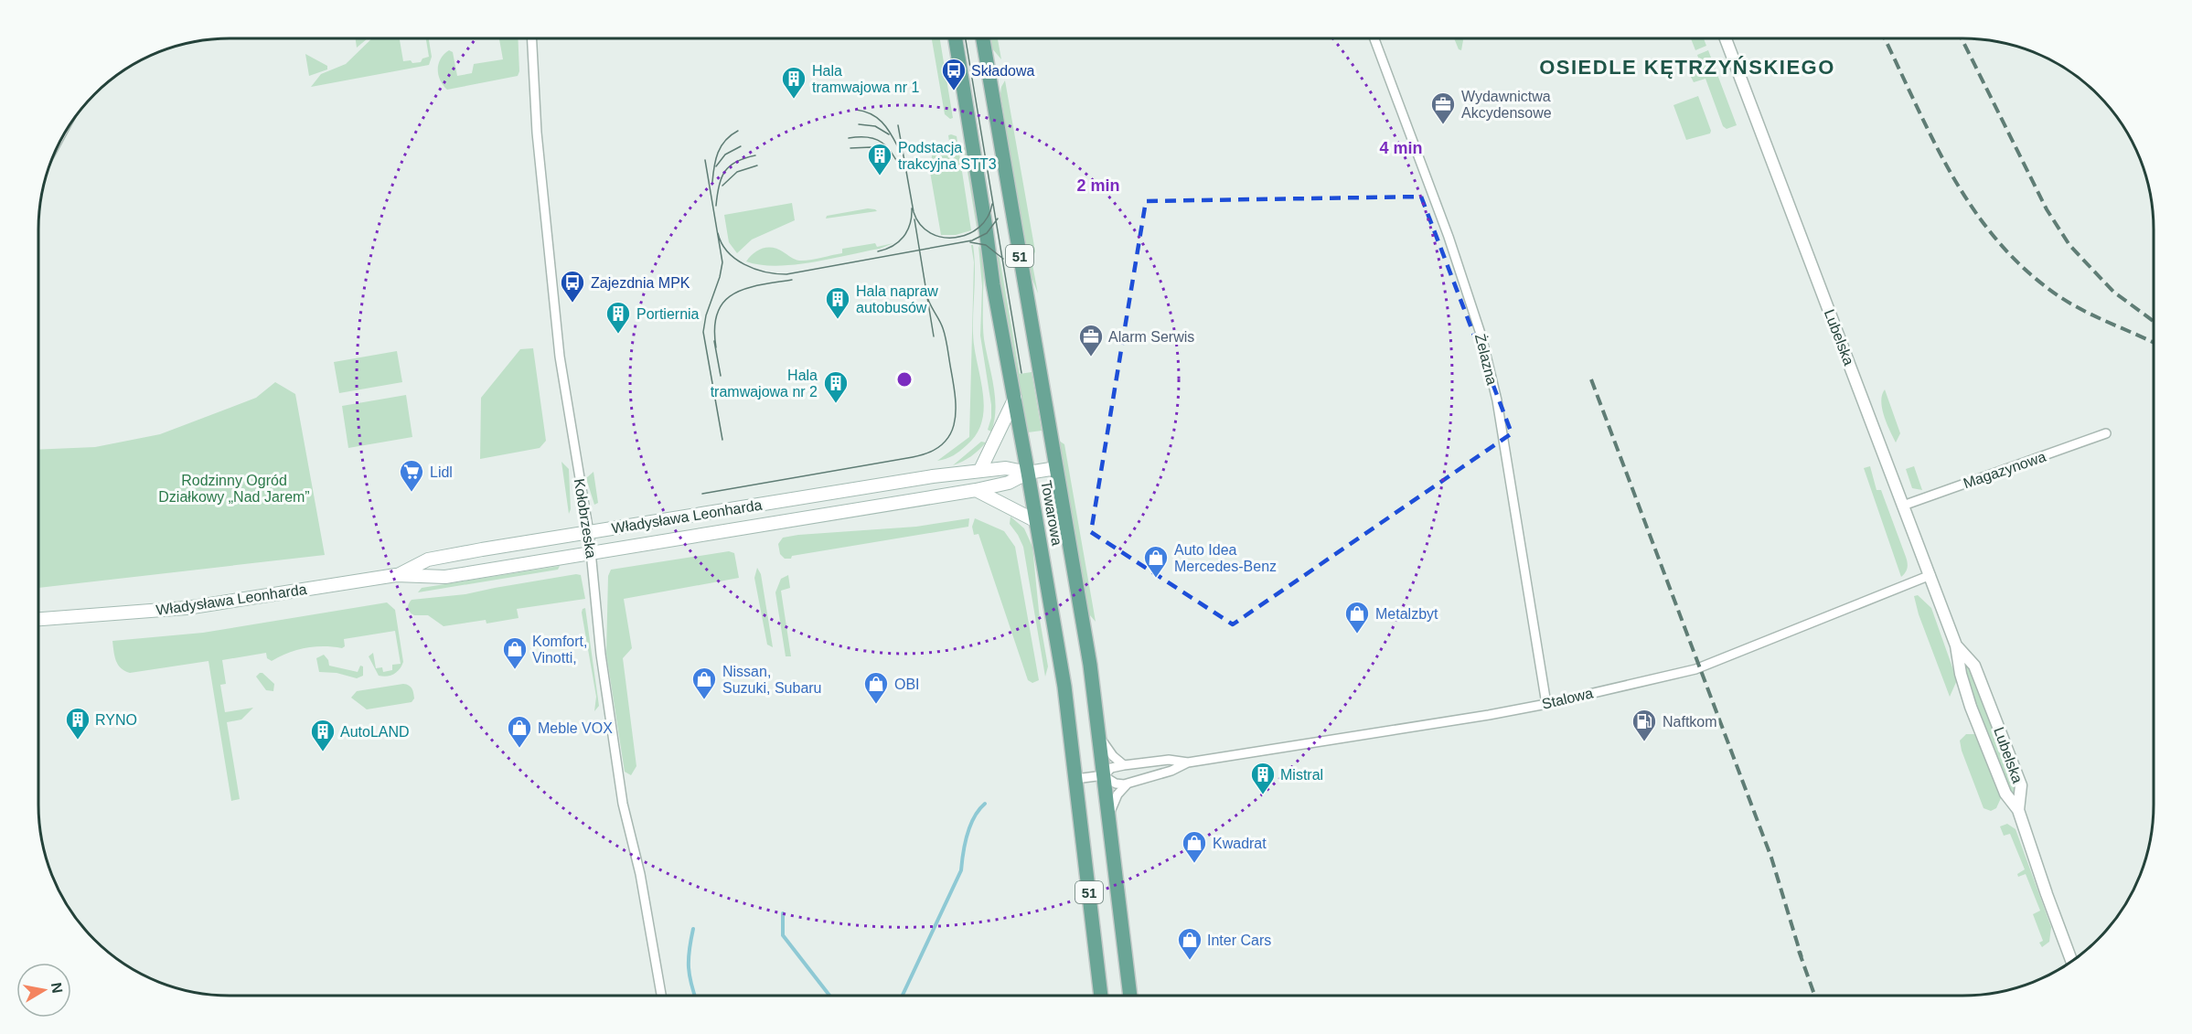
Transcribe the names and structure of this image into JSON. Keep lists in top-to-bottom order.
{
  "streets": {
    "main road": ["51", "Towarowa", "Władysława Leonharda"],
    "street": [
      "Lubelska",
      "Żelazna",
      "Magazynowa",
      "Kołobrzeska",
      "Stalowa"
    ]
  },
  "crossings": [
    ["Lubelska", "Magazynowa"],
    ["Lubelska", "Stalowa"],
    ["Żelazna", "Stalowa"],
    ["Towarowa", "Władysława Leonharda"],
    ["Towarowa", "Stalowa"],
    ["Władysława Leonharda", "Kołobrzeska"]
  ],
  "districts": ["OSIEDLE KĘTRZYŃSKIEGO"],
  "parks": ["Rodzinny Ogród Działkowy „Nad Jarem”"],
  "places": {
    "bus stop": ["Składowa", "Zajezdnia MPK"],
    "building": [
      "Hala tramwajowa nr 1",
      "Podstacja trakcyjna STT3",
      "Hala napraw autobusów",
      "Portiernia",
      "Hala tramwajowa nr 2",
      "RYNO",
      "AutoLAND",
      "Mistral"
    ],
    "office": ["Wydawnictwa Akcydensowe", "Alarm Serwis"],
    "supermarket": ["Lidl"],
    "shop": [
      "Auto Idea Mercedes-Benz",
      "Metalzbyt",
      "Komfort, Vinotti,",
      "Nissan, Suzuki, Subaru",
      "OBI",
      "Meble VOX",
      "Kwadrat",
      "Inter Cars"
    ],
    "fuel station": ["Naftkom"]
  },
  "north": "right",
  "rings": ["4 min", "2 min"]
}
